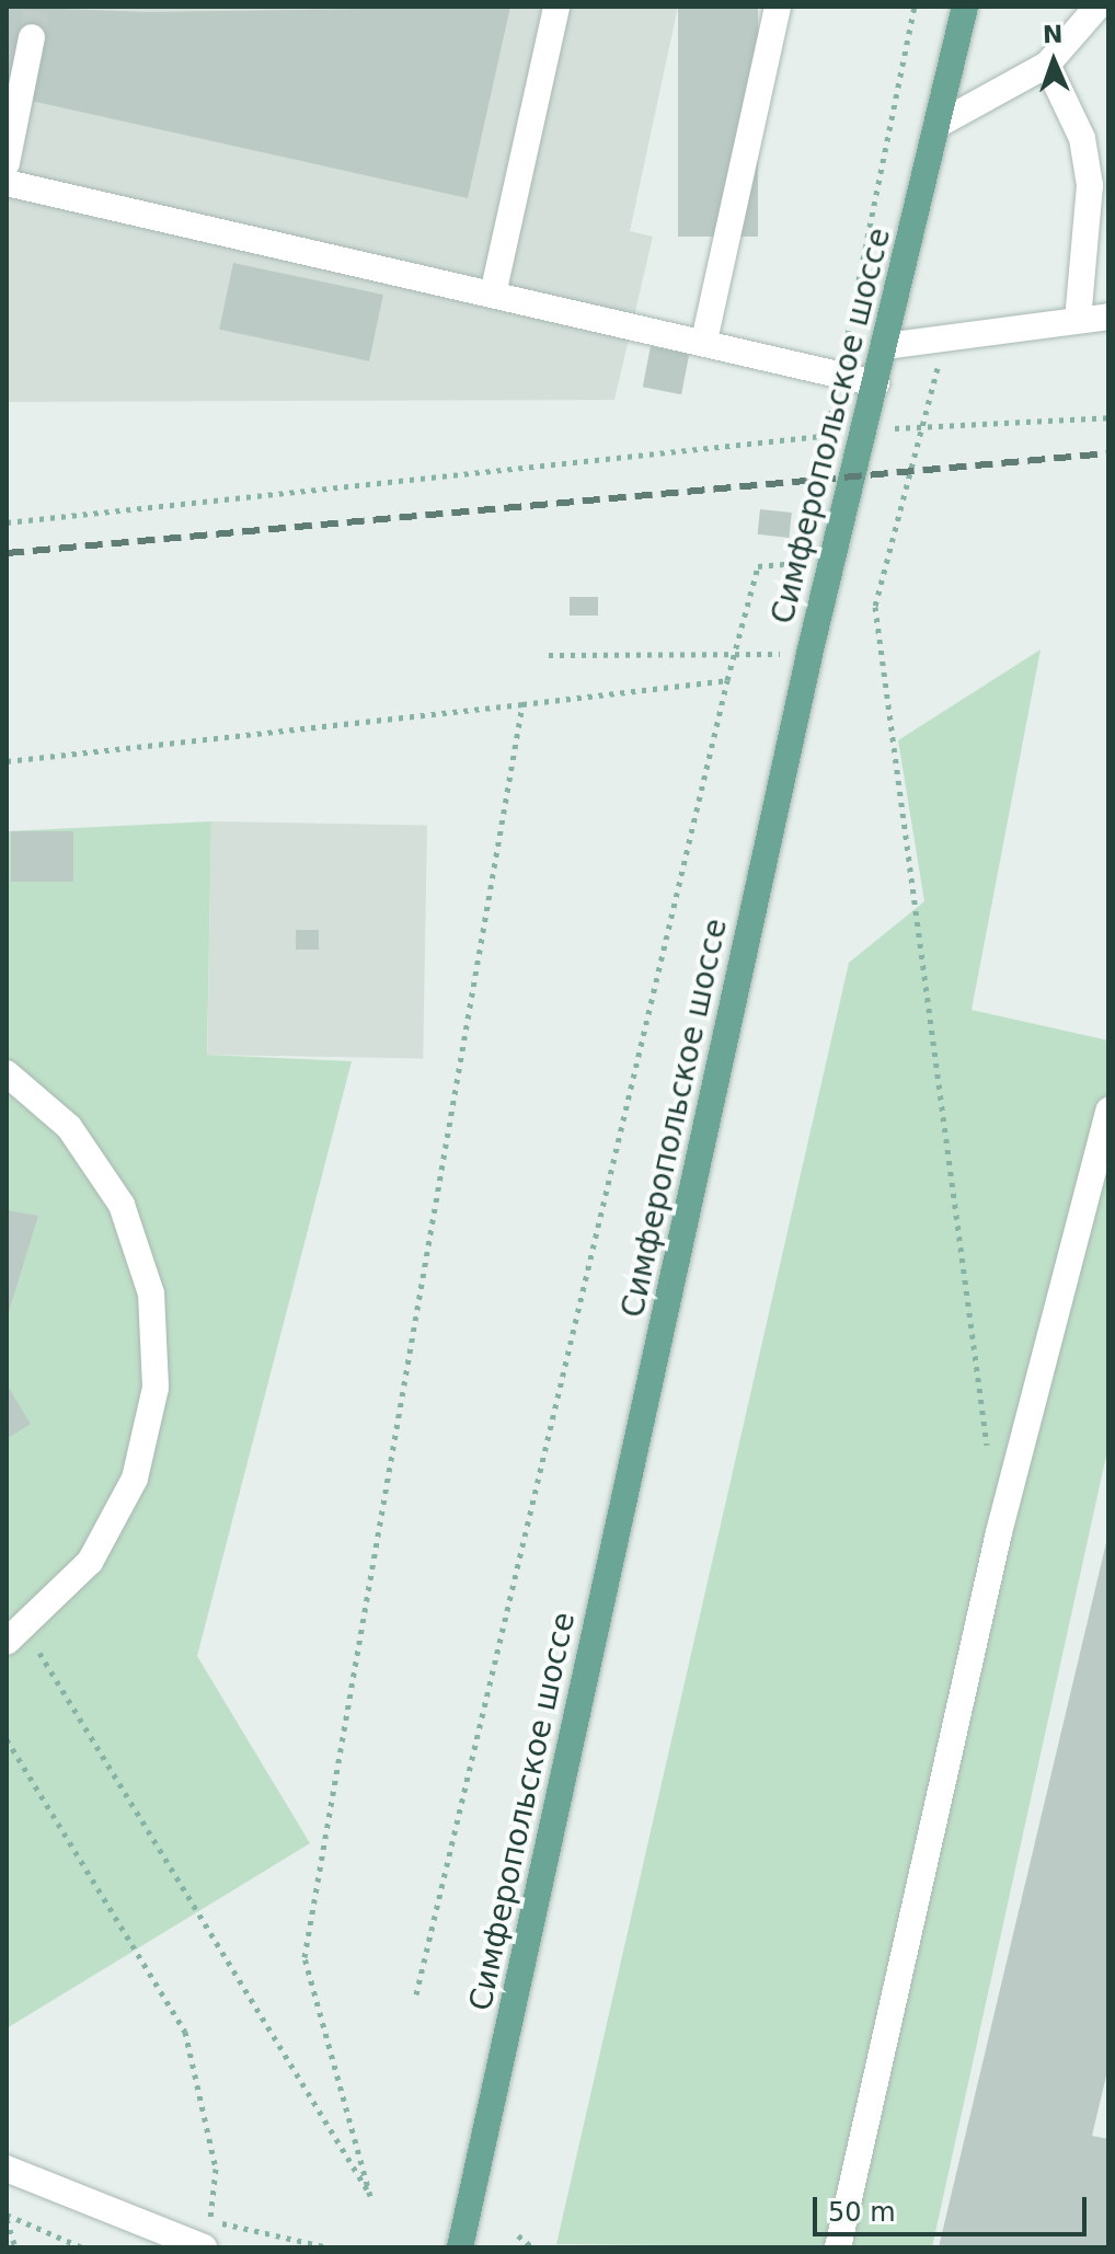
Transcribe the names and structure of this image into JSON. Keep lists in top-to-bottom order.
{
  "streets": {
    "main road": ["Симферопольское шоссе"]
  },
  "scale_bar": "50 m",
  "north": "top"
}
